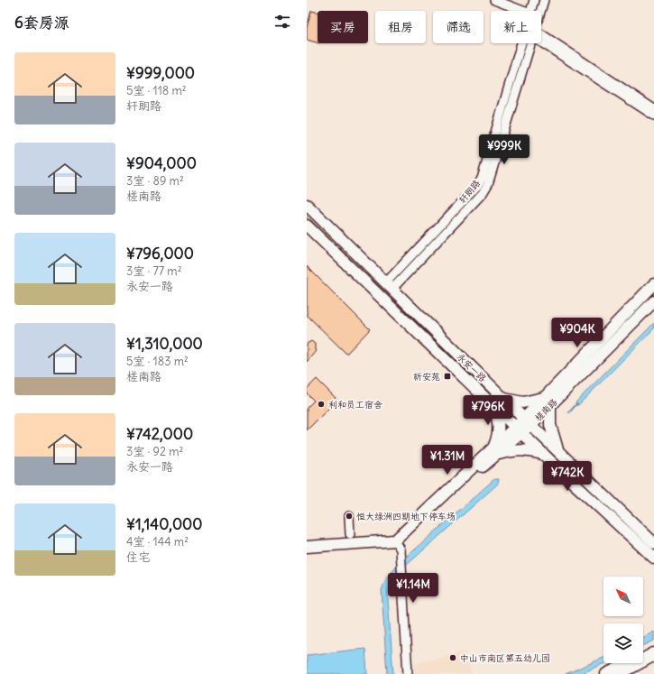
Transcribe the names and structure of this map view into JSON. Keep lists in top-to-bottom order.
{
  "streets": {
    "main road": ["永安一路", "槎南路"],
    "street": ["轩朗路"]
  },
  "crossings": [
    ["轩朗路", "永安一路"],
    ["永安一路", "槎南路"]
  ],
  "places": {
    "transit": ["祈安苑"],
    "other": ["利和员工宿舍", "恒大绿洲四期地下停车场", "中山市南区第五幼儿园"]
  },
  "north": "top left",
  "page": {
    "heading": "6套房源",
    "chip": [
      "买房",
      "租房",
      "筛选",
      "新上"
    ],
    "list": [
      {
        "name": "¥999,000",
        "note": "5室 · 118 m² · 轩朗路"
      },
      {
        "name": "¥904,000",
        "note": "3室 · 89 m² · 槎南路"
      },
      {
        "name": "¥796,000",
        "note": "3室 · 77 m² · 永安一路"
      },
      {
        "name": "¥1,310,000",
        "note": "5室 · 183 m² · 槎南路"
      },
      {
        "name": "¥742,000",
        "note": "3室 · 92 m² · 永安一路"
      },
      {
        "name": "¥1,140,000",
        "note": "4室 · 144 m² · 住宅"
      }
    ],
    "price": [
      "¥999K",
      "¥904K",
      "¥796K",
      "¥1.31M",
      "¥742K",
      "¥1.14M"
    ]
  }
}
